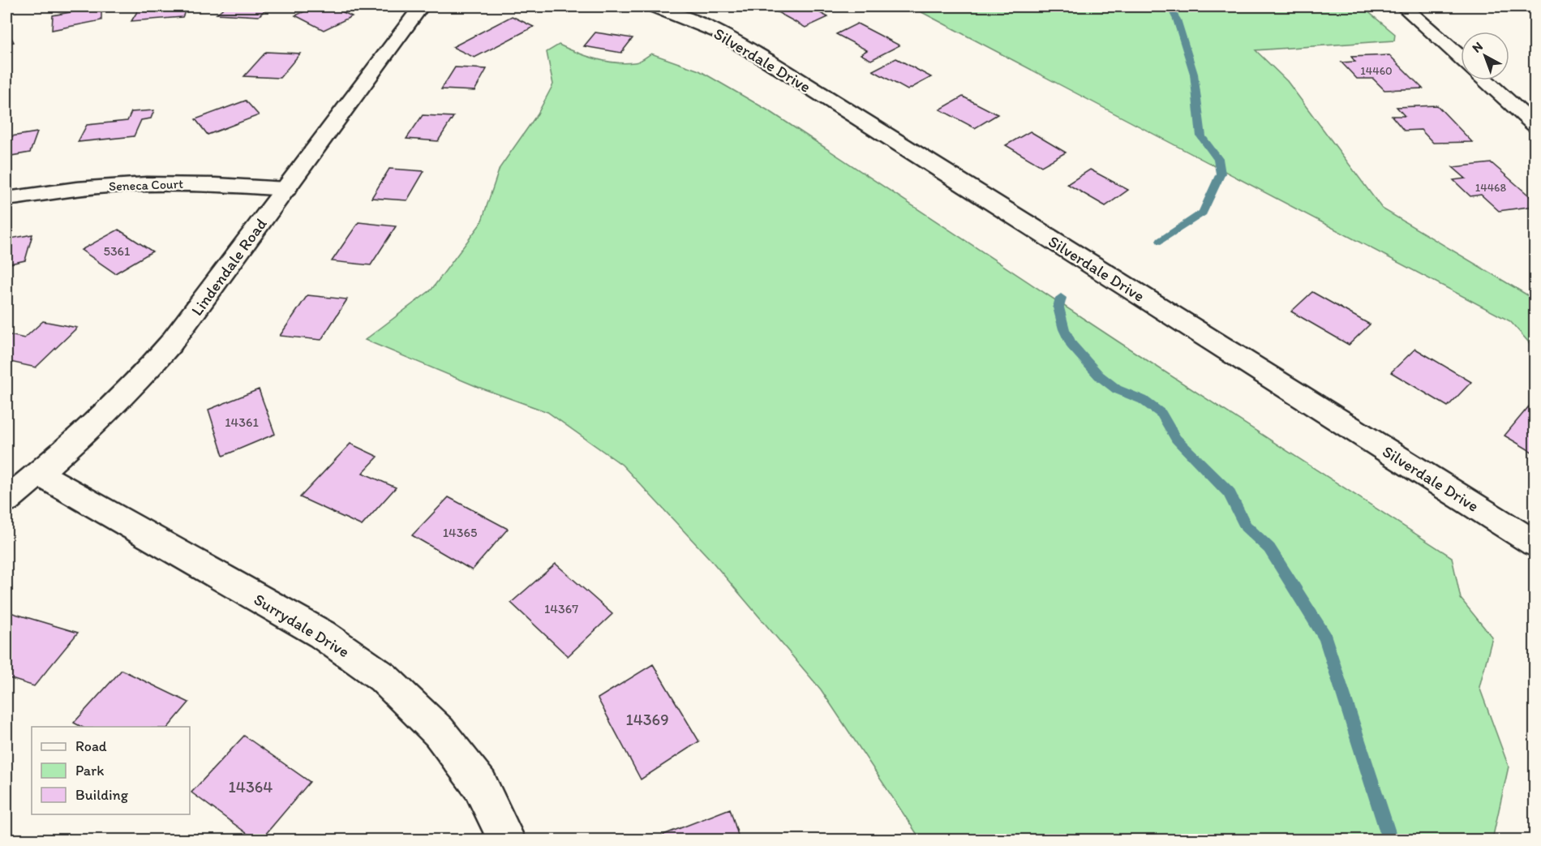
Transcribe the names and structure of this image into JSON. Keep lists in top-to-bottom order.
{
  "streets": {
    "street": [
      "Silverdale Drive",
      "Seneca Court",
      "Lindendale Road",
      "Surrydale Drive"
    ]
  },
  "crossings": [
    ["Seneca Court", "Lindendale Road"],
    ["Lindendale Road", "Surrydale Drive"]
  ],
  "house_numbers": [
    "14460",
    "14468",
    "5361",
    "14361",
    "14365",
    "14367",
    "14369",
    "14364"
  ],
  "legend": ["Road", "Park", "Building"],
  "north": "top left"
}
